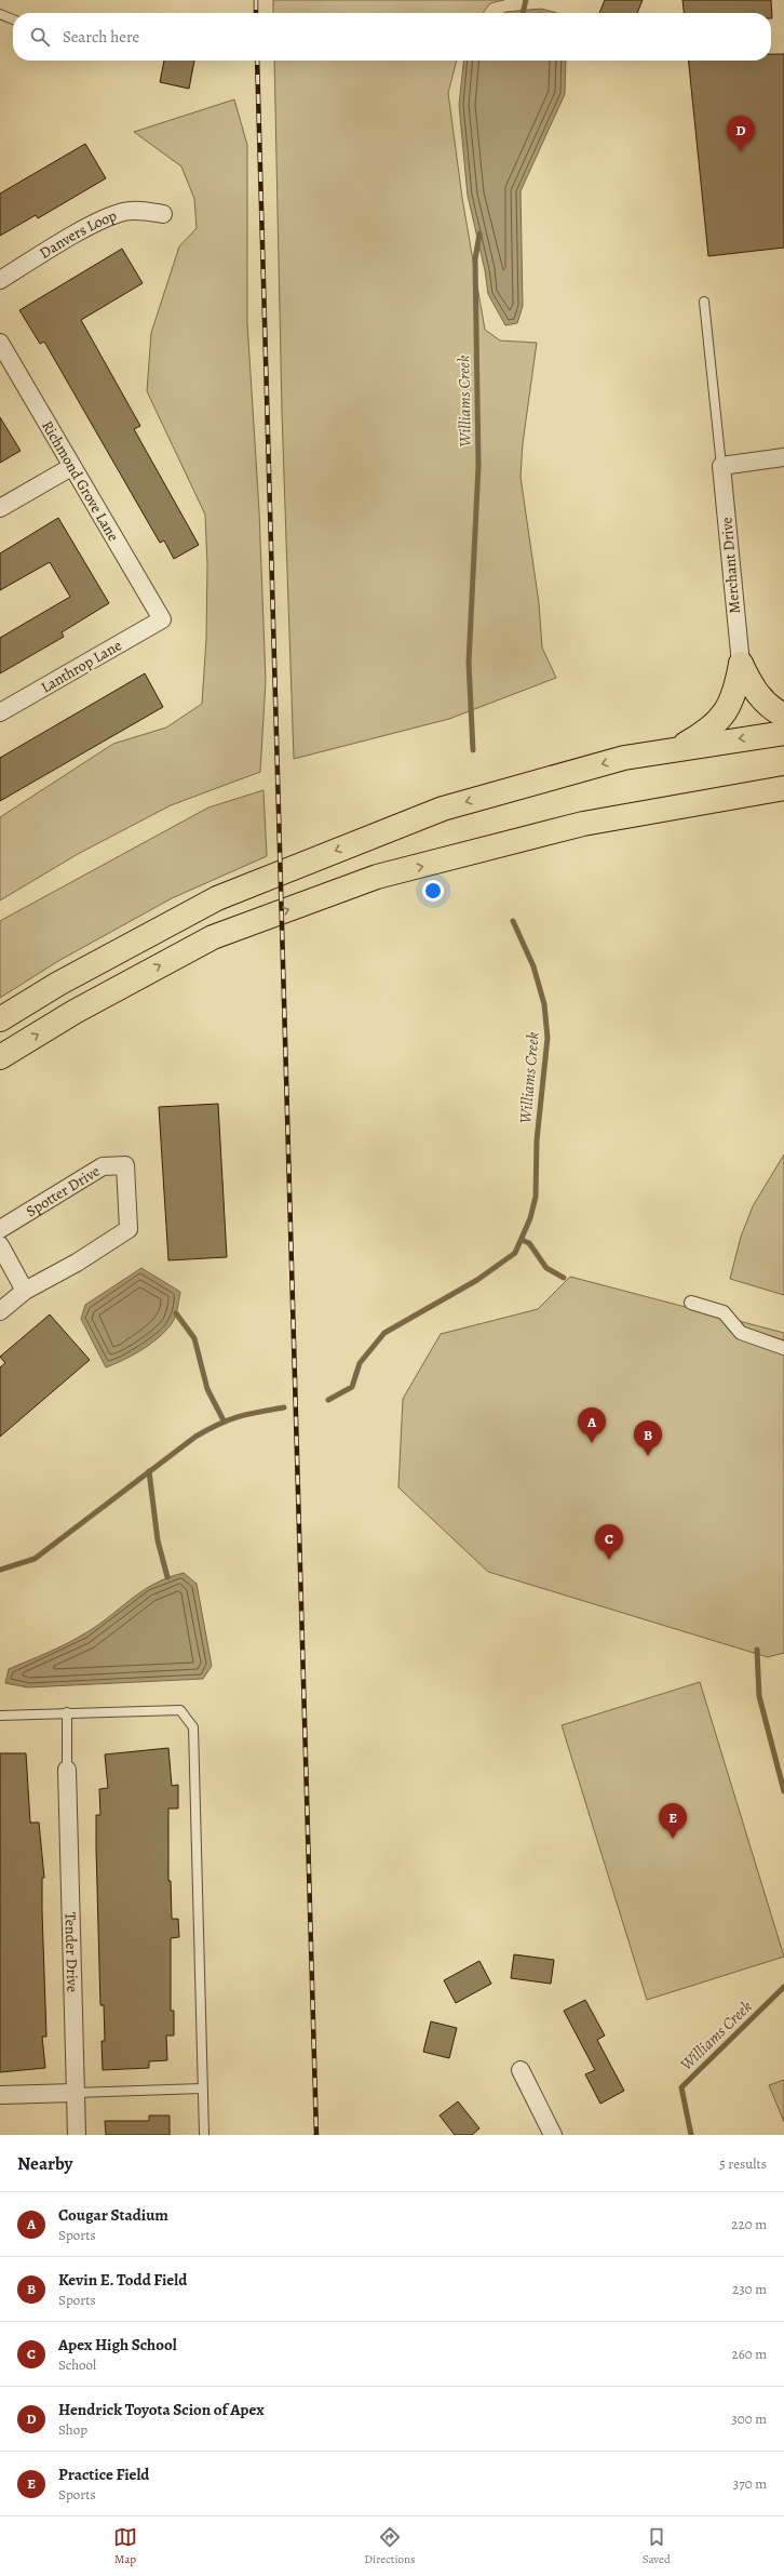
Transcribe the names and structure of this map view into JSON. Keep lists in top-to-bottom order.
{
  "streets": {
    "street": [
      "Danvers Loop",
      "Richmond Grove Lane",
      "Merchant Drive",
      "Lanthrop Lane",
      "Spotter Drive",
      "Tender Drive"
    ]
  },
  "crossings": [
    ["Richmond Grove Lane", "Lanthrop Lane"]
  ],
  "water": ["Williams Creek"],
  "page": {
    "search": "Search here",
    "pins": [
      "D",
      "A",
      "B",
      "C",
      "E"
    ],
    "heading": ["Nearby", "5 results"],
    "list": [
      {
        "mark": "A",
        "name": "Cougar Stadium",
        "note": "Sports",
        "value": "220 m"
      },
      {
        "mark": "B",
        "name": "Kevin E. Todd Field",
        "note": "Sports",
        "value": "230 m"
      },
      {
        "mark": "C",
        "name": "Apex High School",
        "note": "School",
        "value": "260 m"
      },
      {
        "mark": "D",
        "name": "Hendrick Toyota Scion of Apex",
        "note": "Shop",
        "value": "300 m"
      },
      {
        "mark": "E",
        "name": "Practice Field",
        "note": "Sports",
        "value": "370 m"
      }
    ],
    "nav": ["Map", "Directions", "Saved"]
  }
}
